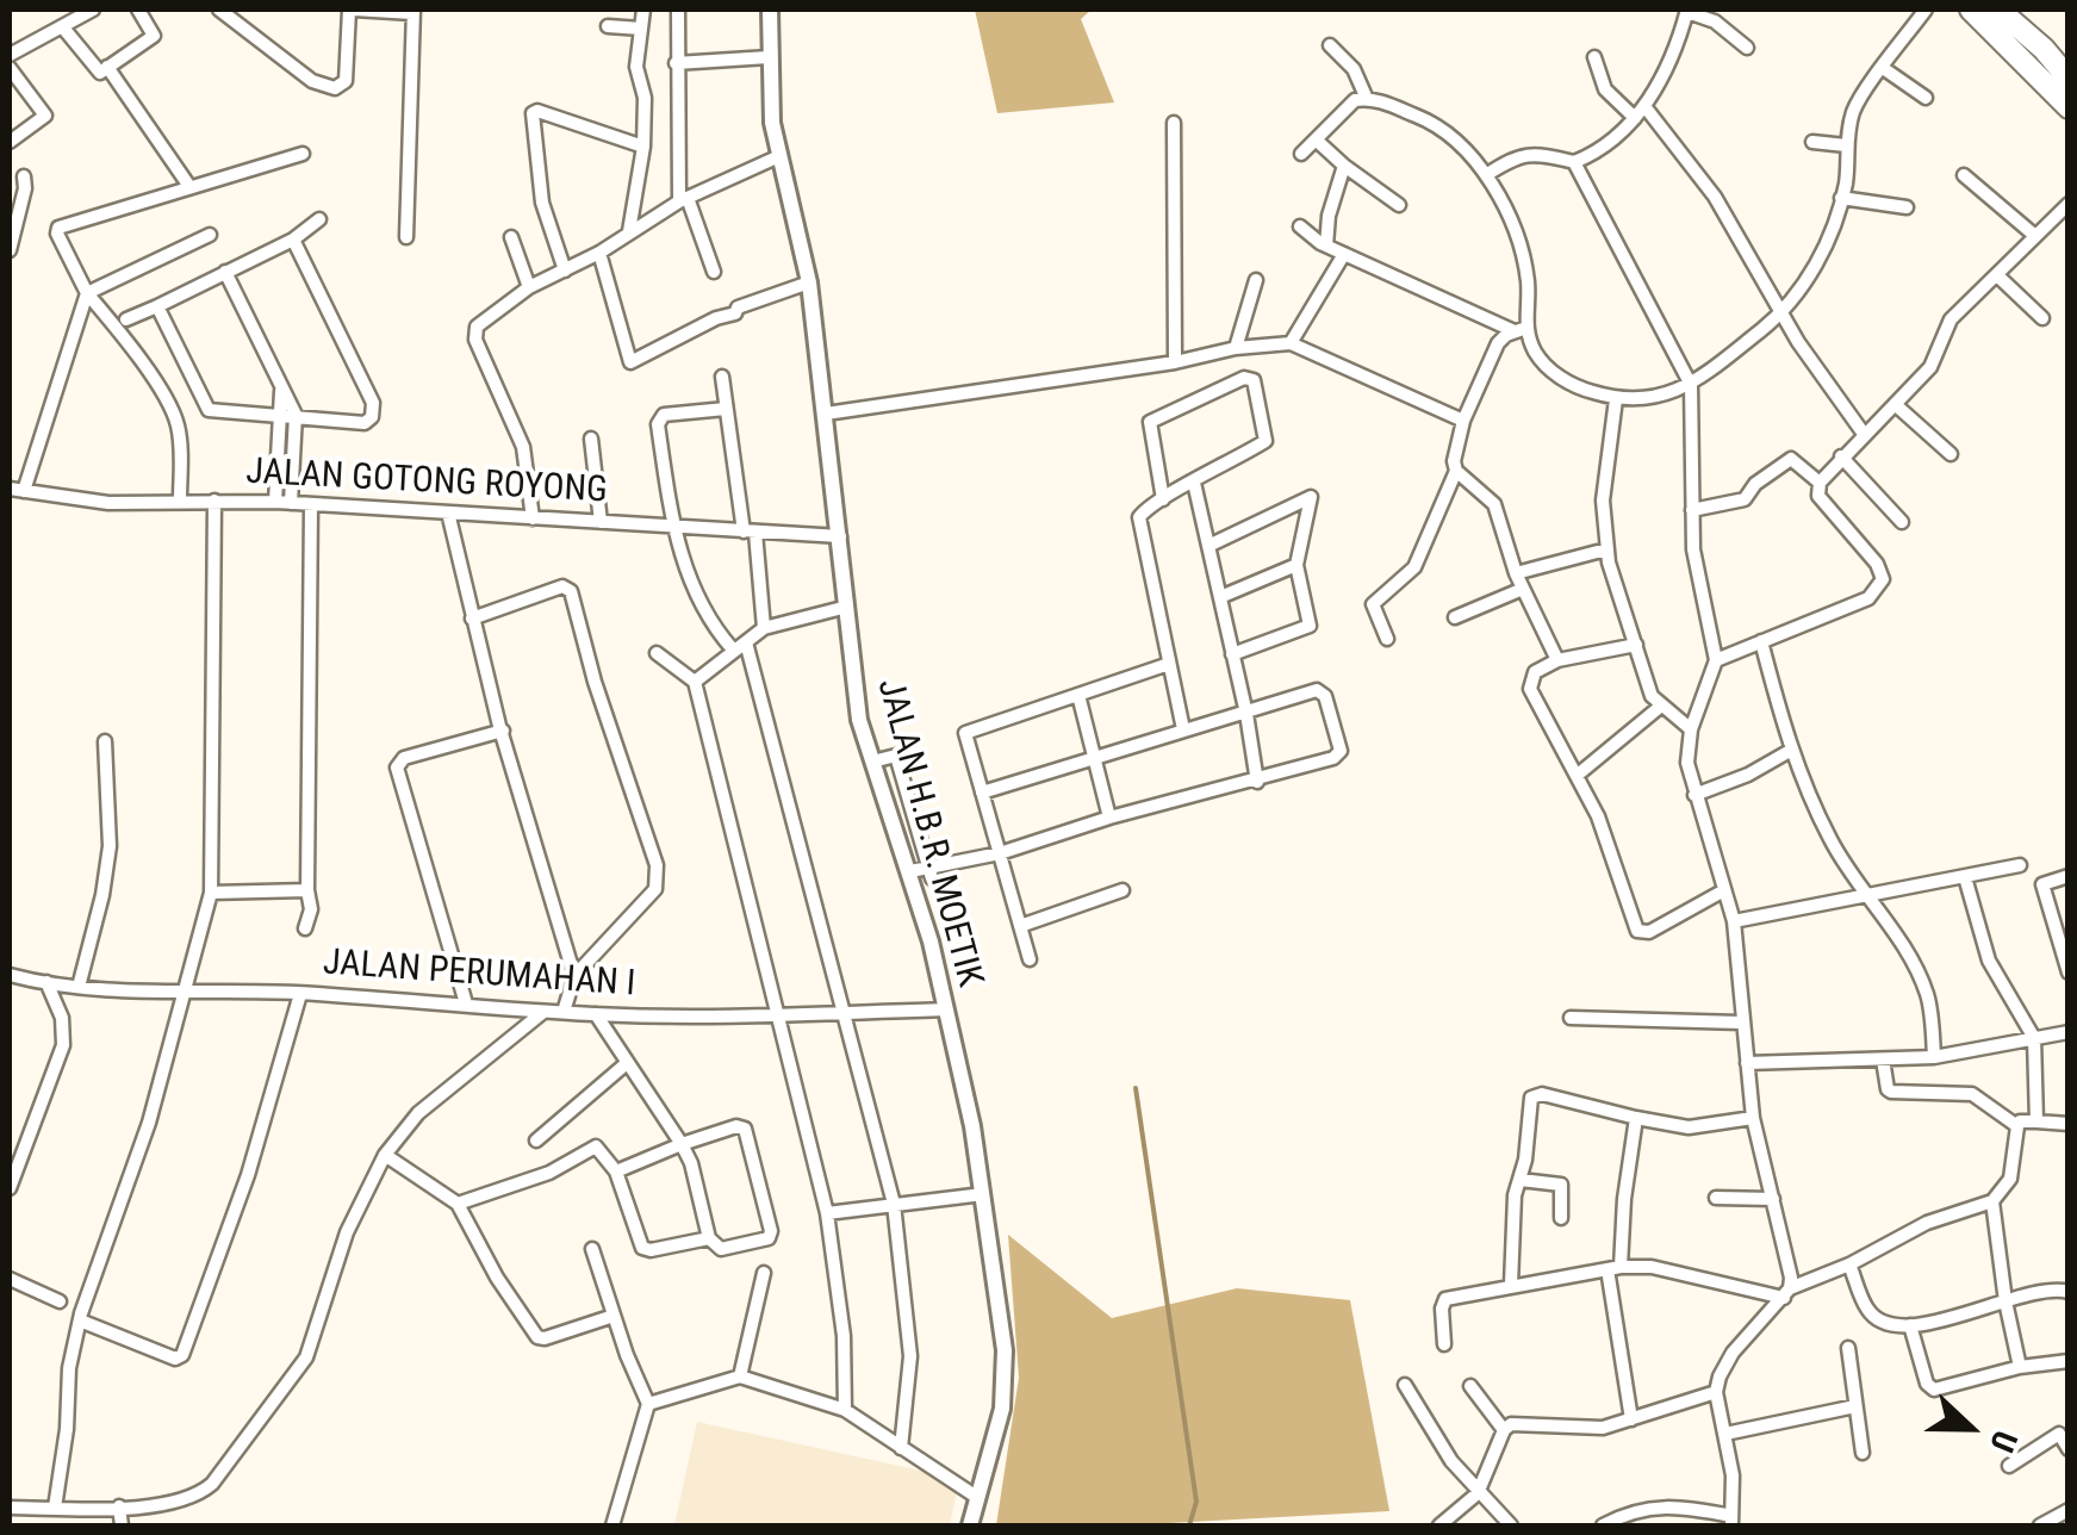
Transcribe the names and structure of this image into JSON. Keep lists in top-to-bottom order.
{
  "streets": {
    "street": ["JALAN GOTONG ROYONG", "JALAN H.B.R. MOETIK", "JALAN PERUMAHAN I"]
  },
  "crossings": [
    ["JALAN GOTONG ROYONG", "JALAN H.B.R. MOETIK"],
    ["JALAN H.B.R. MOETIK", "JALAN PERUMAHAN I"]
  ],
  "north": "right"
}
